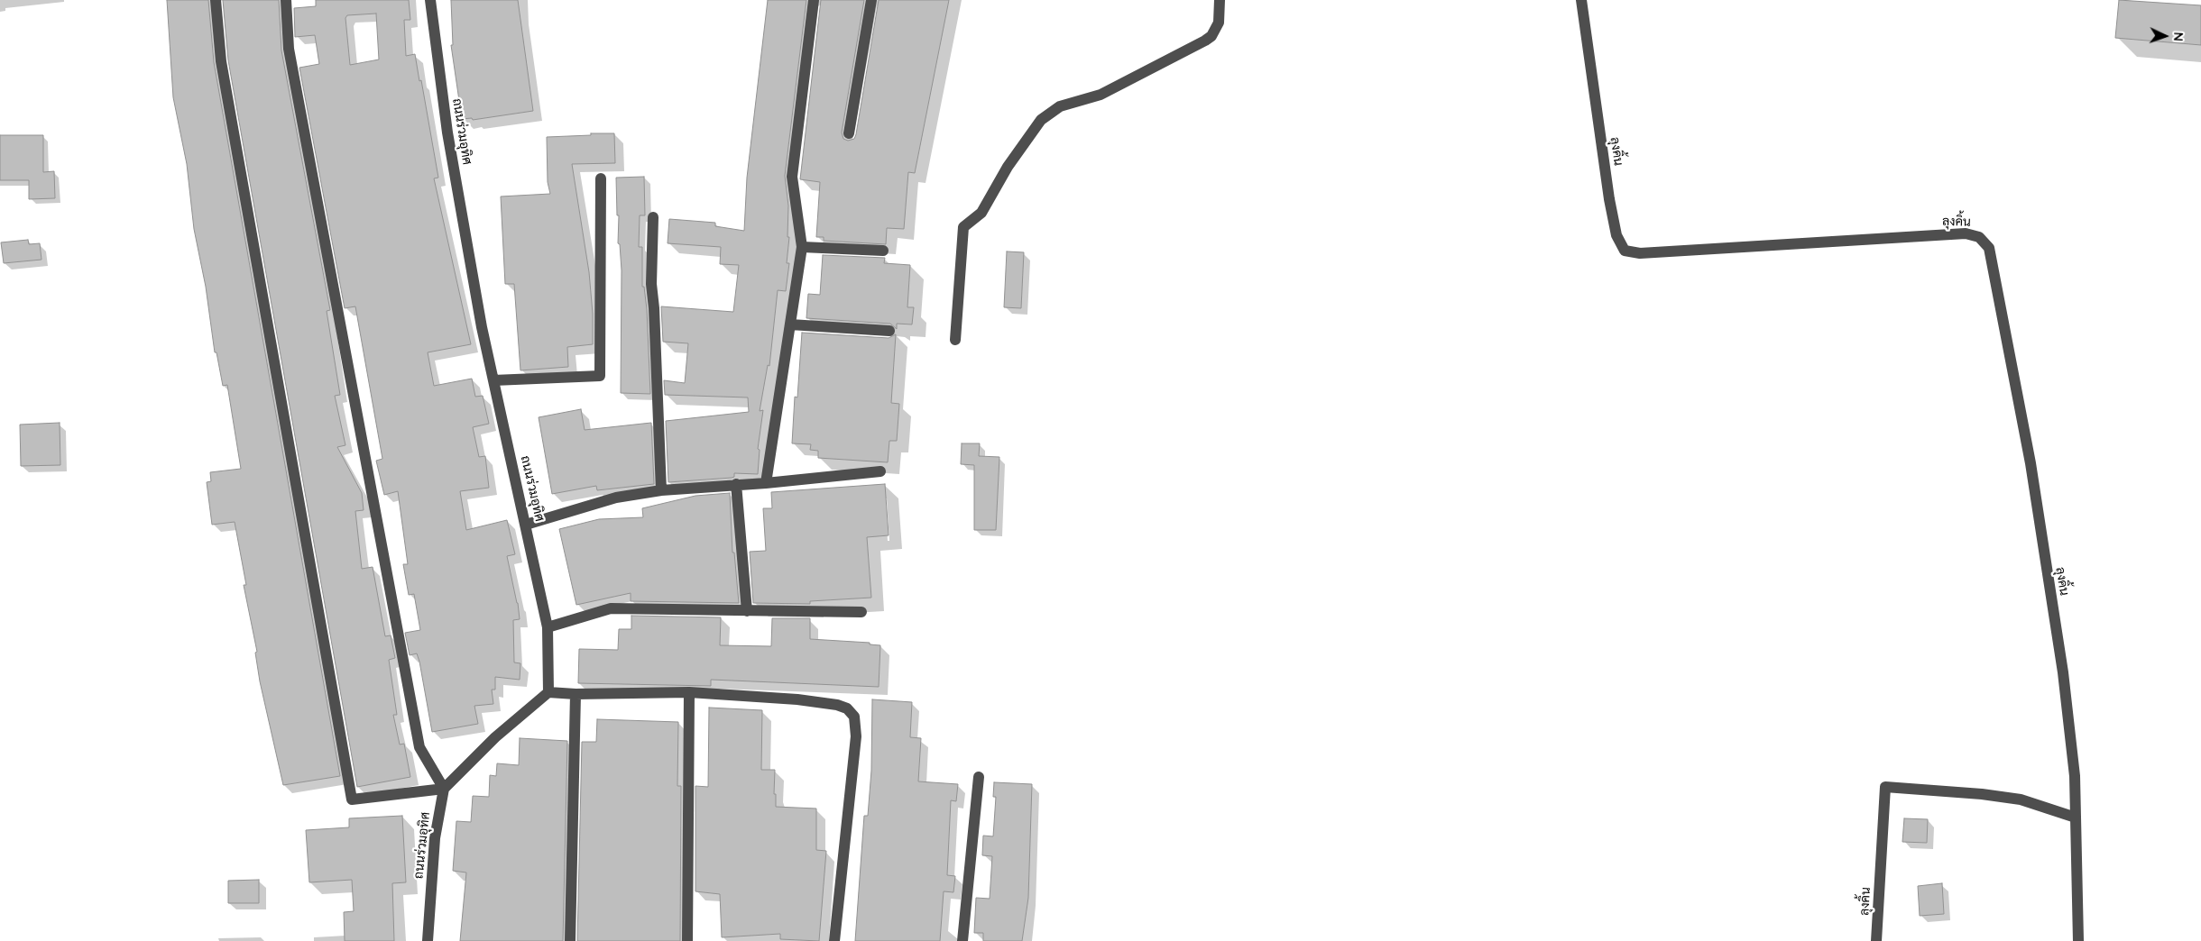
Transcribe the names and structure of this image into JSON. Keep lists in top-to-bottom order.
{
  "streets": {
    "street": ["ถนนร่วมอุทิศ", "ลุงคิ้น"]
  },
  "north": "right"
}
